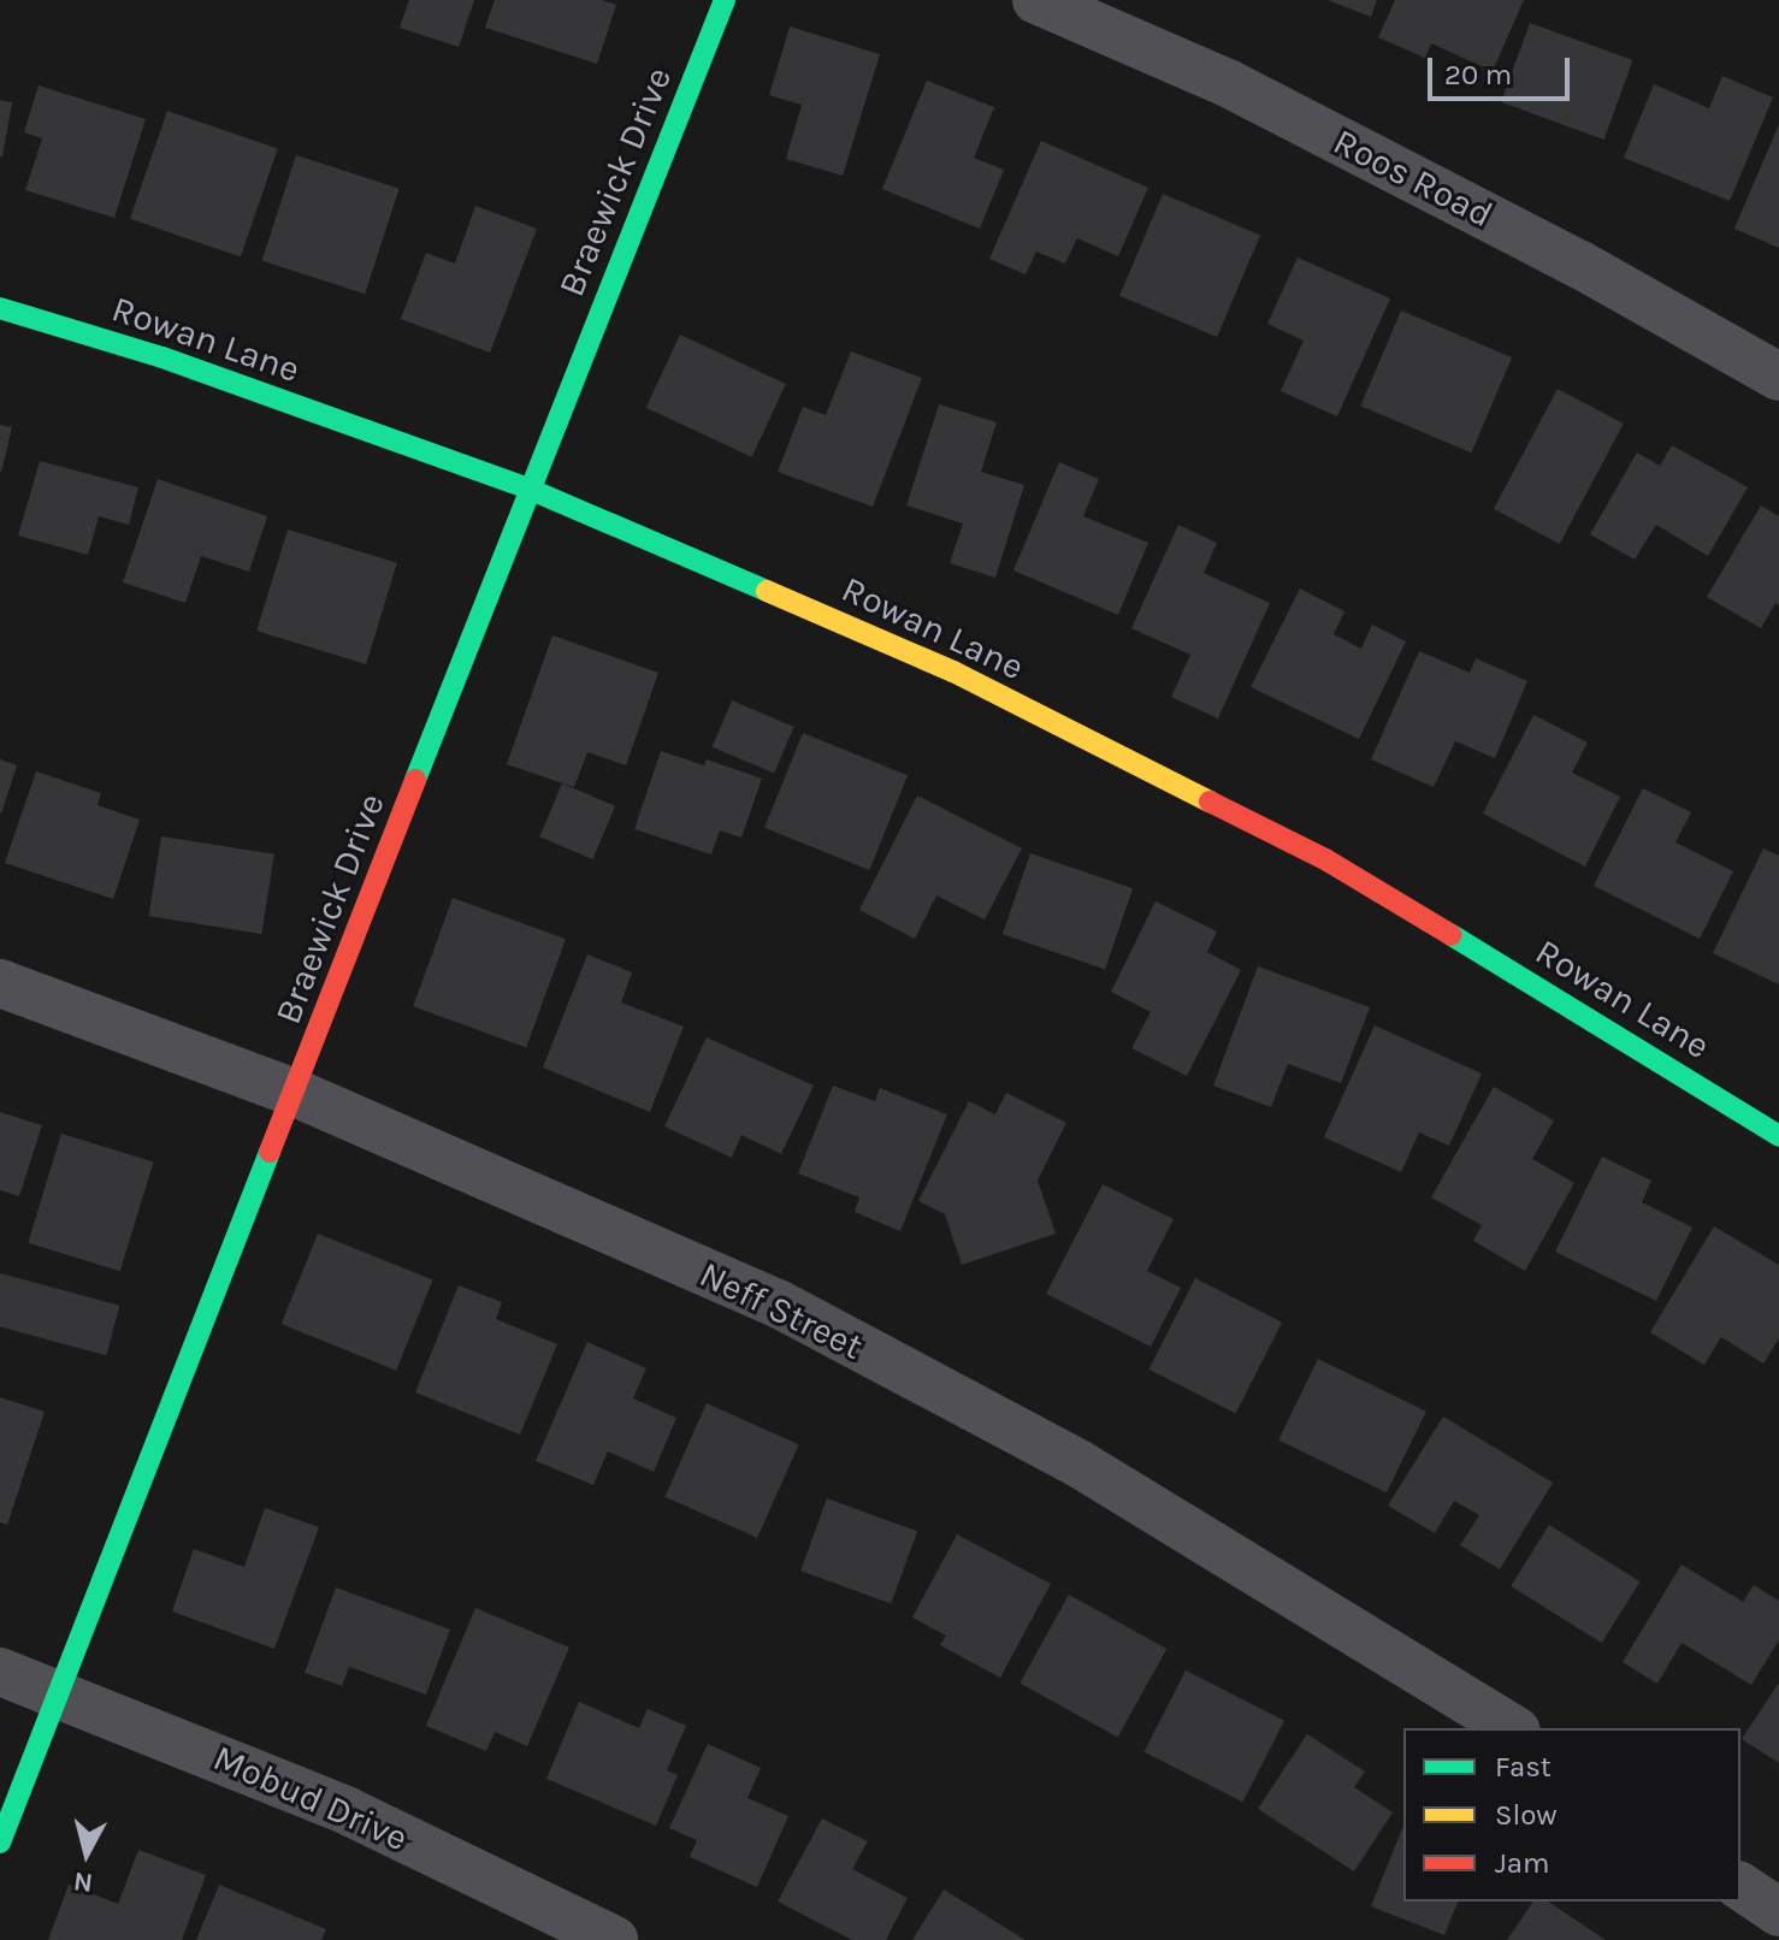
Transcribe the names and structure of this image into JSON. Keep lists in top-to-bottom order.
{
  "streets": {
    "street": [
      "Roos Road",
      "Braewick Drive",
      "Rowan Lane",
      "Neff Street",
      "Mobud Drive"
    ]
  },
  "crossings": [
    ["Braewick Drive", "Rowan Lane"],
    ["Braewick Drive", "Neff Street"],
    ["Braewick Drive", "Mobud Drive"]
  ],
  "legend": ["Fast", "Slow", "Jam"],
  "scale_bar": "20 m",
  "north": "bottom"
}
